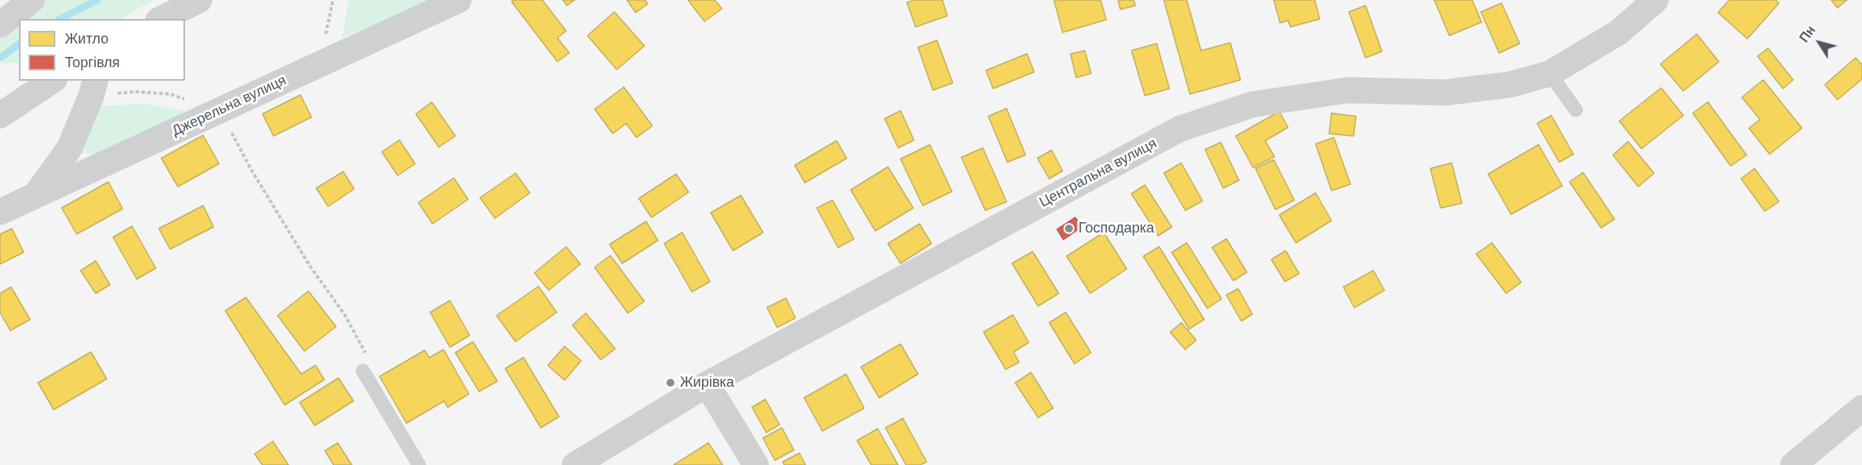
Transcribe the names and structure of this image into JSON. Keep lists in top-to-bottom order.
{
  "streets": {
    "street": ["Джерельна вулиця", "Центральна вулиця"]
  },
  "places": ["Господарка", "Жирівка"],
  "legend": ["Житло", "Торгівля"],
  "north": "top left"
}
